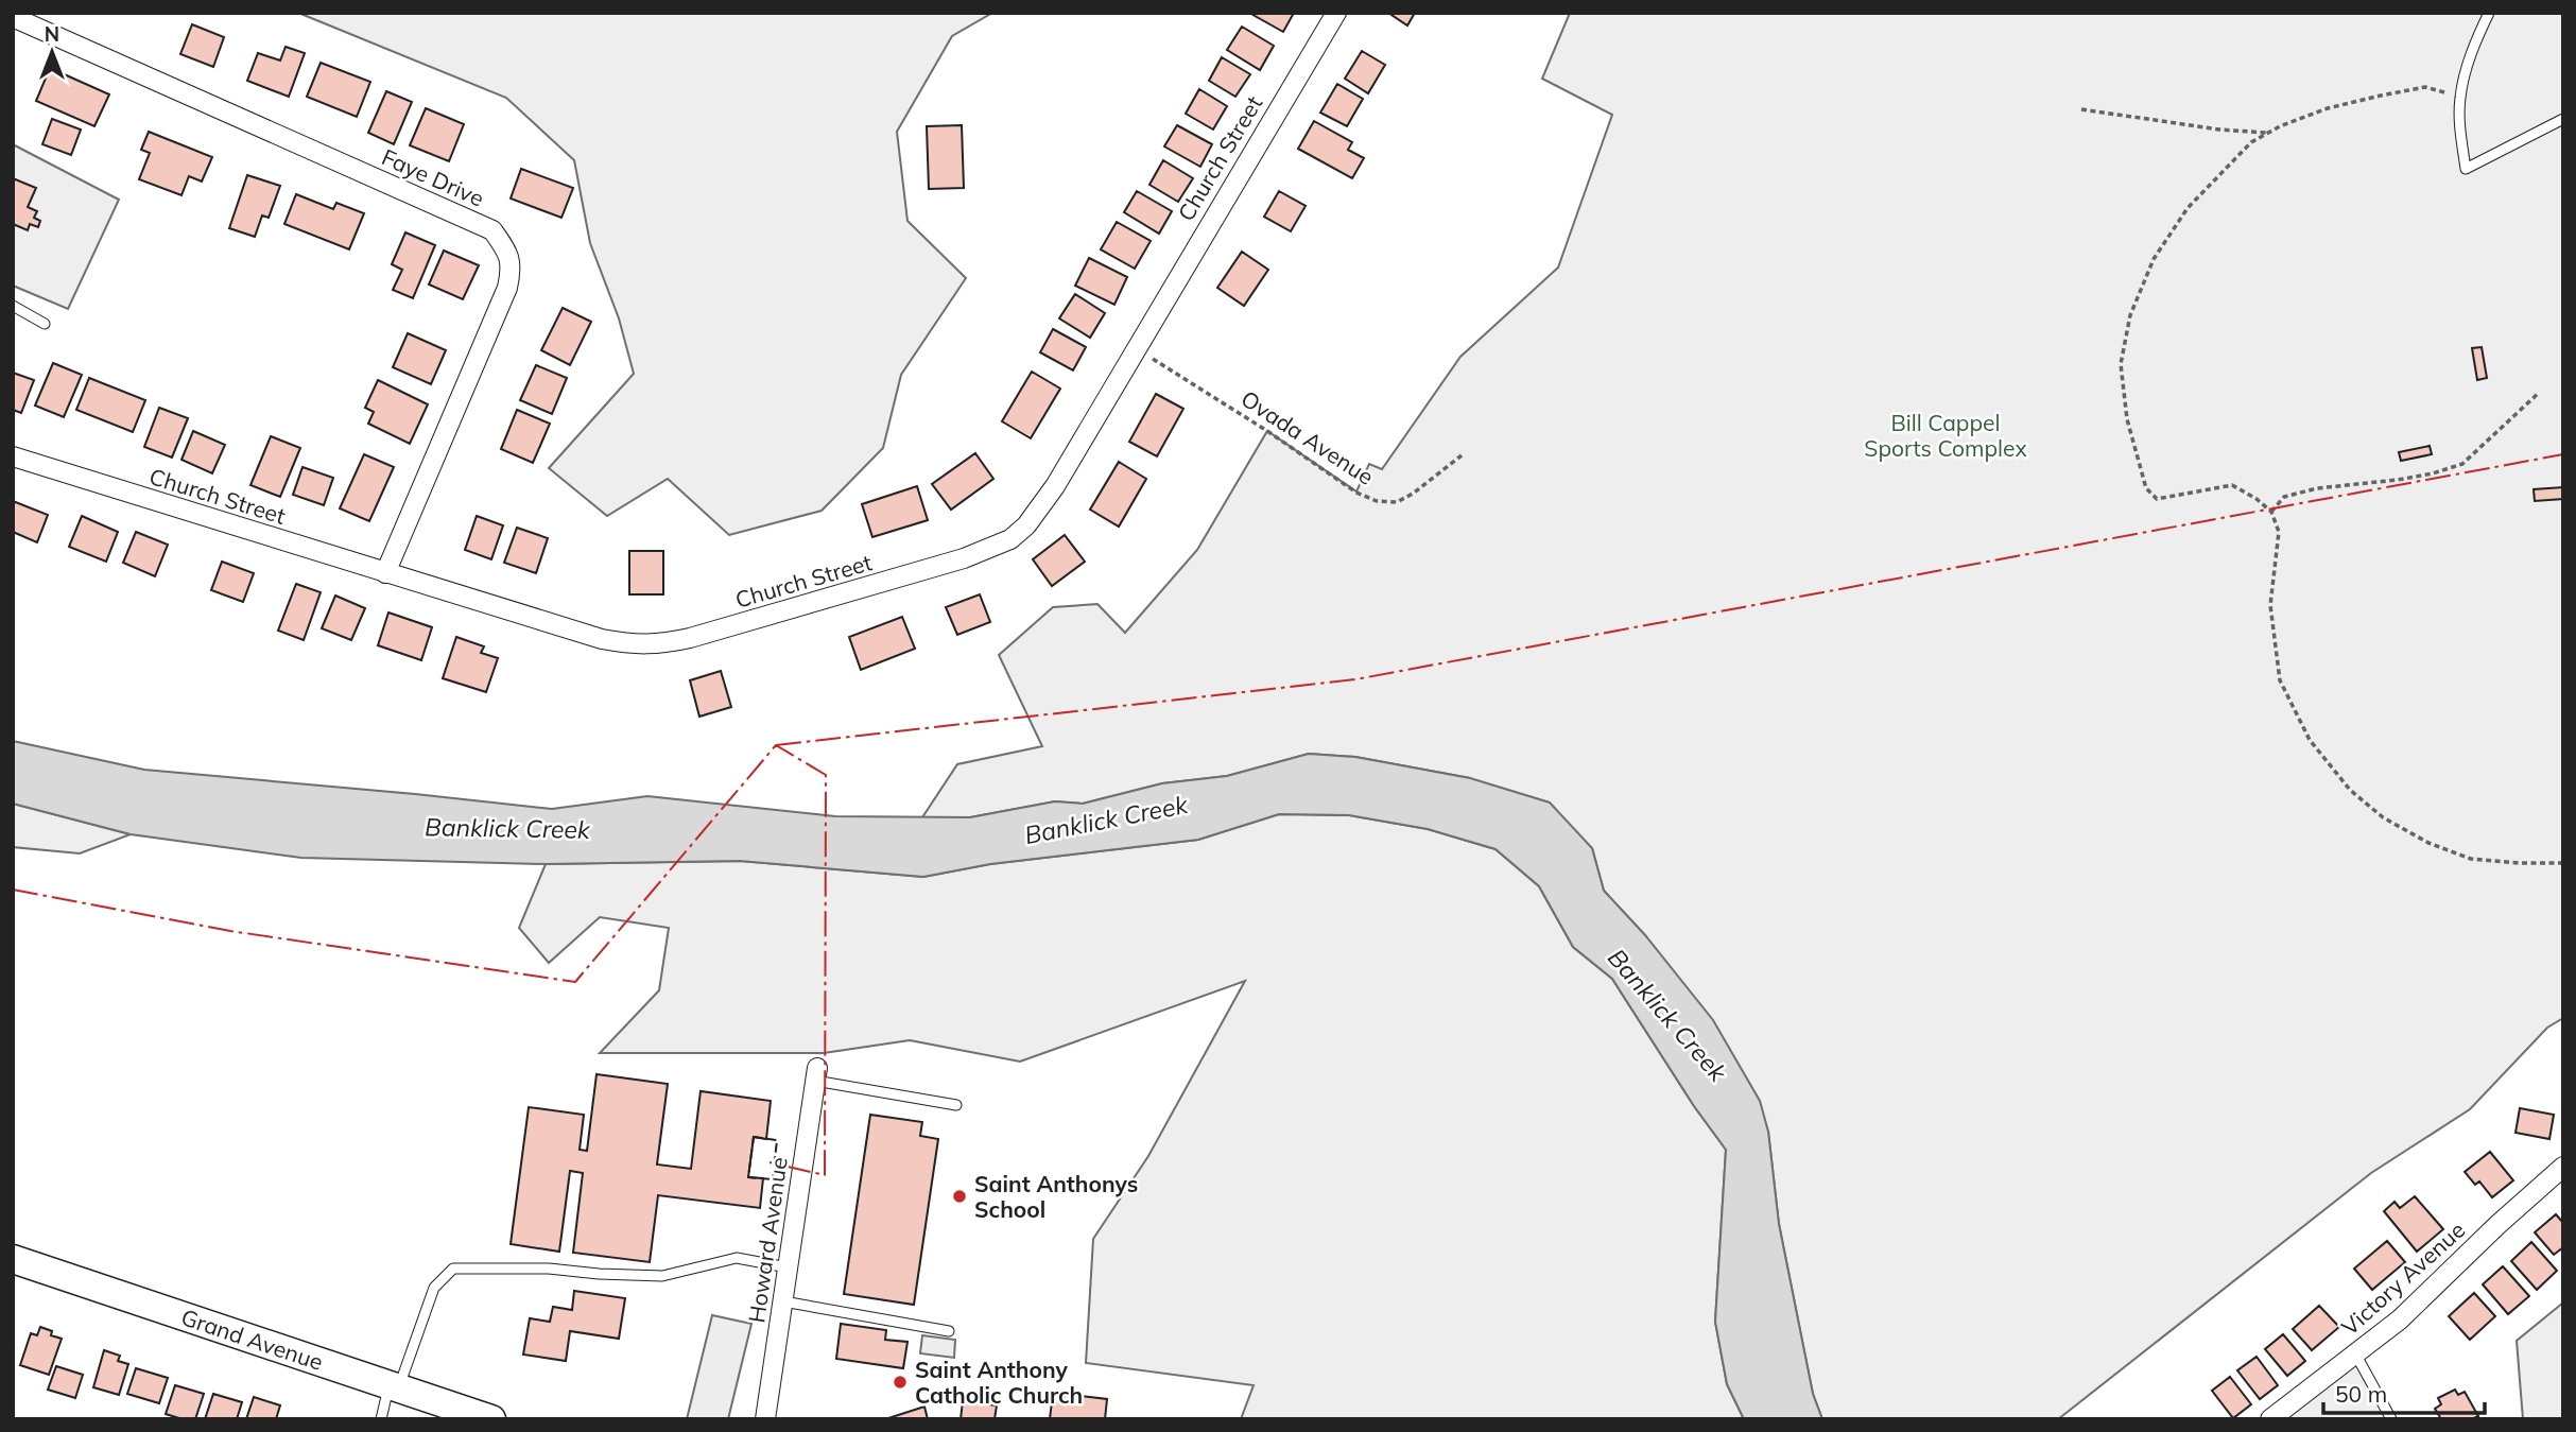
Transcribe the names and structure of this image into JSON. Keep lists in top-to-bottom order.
{
  "streets": {
    "street": [
      "Church Street",
      "Faye Drive",
      "Howard Avenue",
      "Victory Avenue",
      "Grand Avenue"
    ],
    "path": ["Ovada Avenue"]
  },
  "crossings": [
    ["Church Street", "Faye Drive"],
    ["Church Street", "Ovada Avenue"]
  ],
  "water": ["Banklick Creek"],
  "parks": ["Bill Cappel Sports Complex"],
  "places": ["Saint Anthonys School", "Saint Anthony Catholic Church"],
  "scale_bar": "50 m",
  "north": "top"
}
